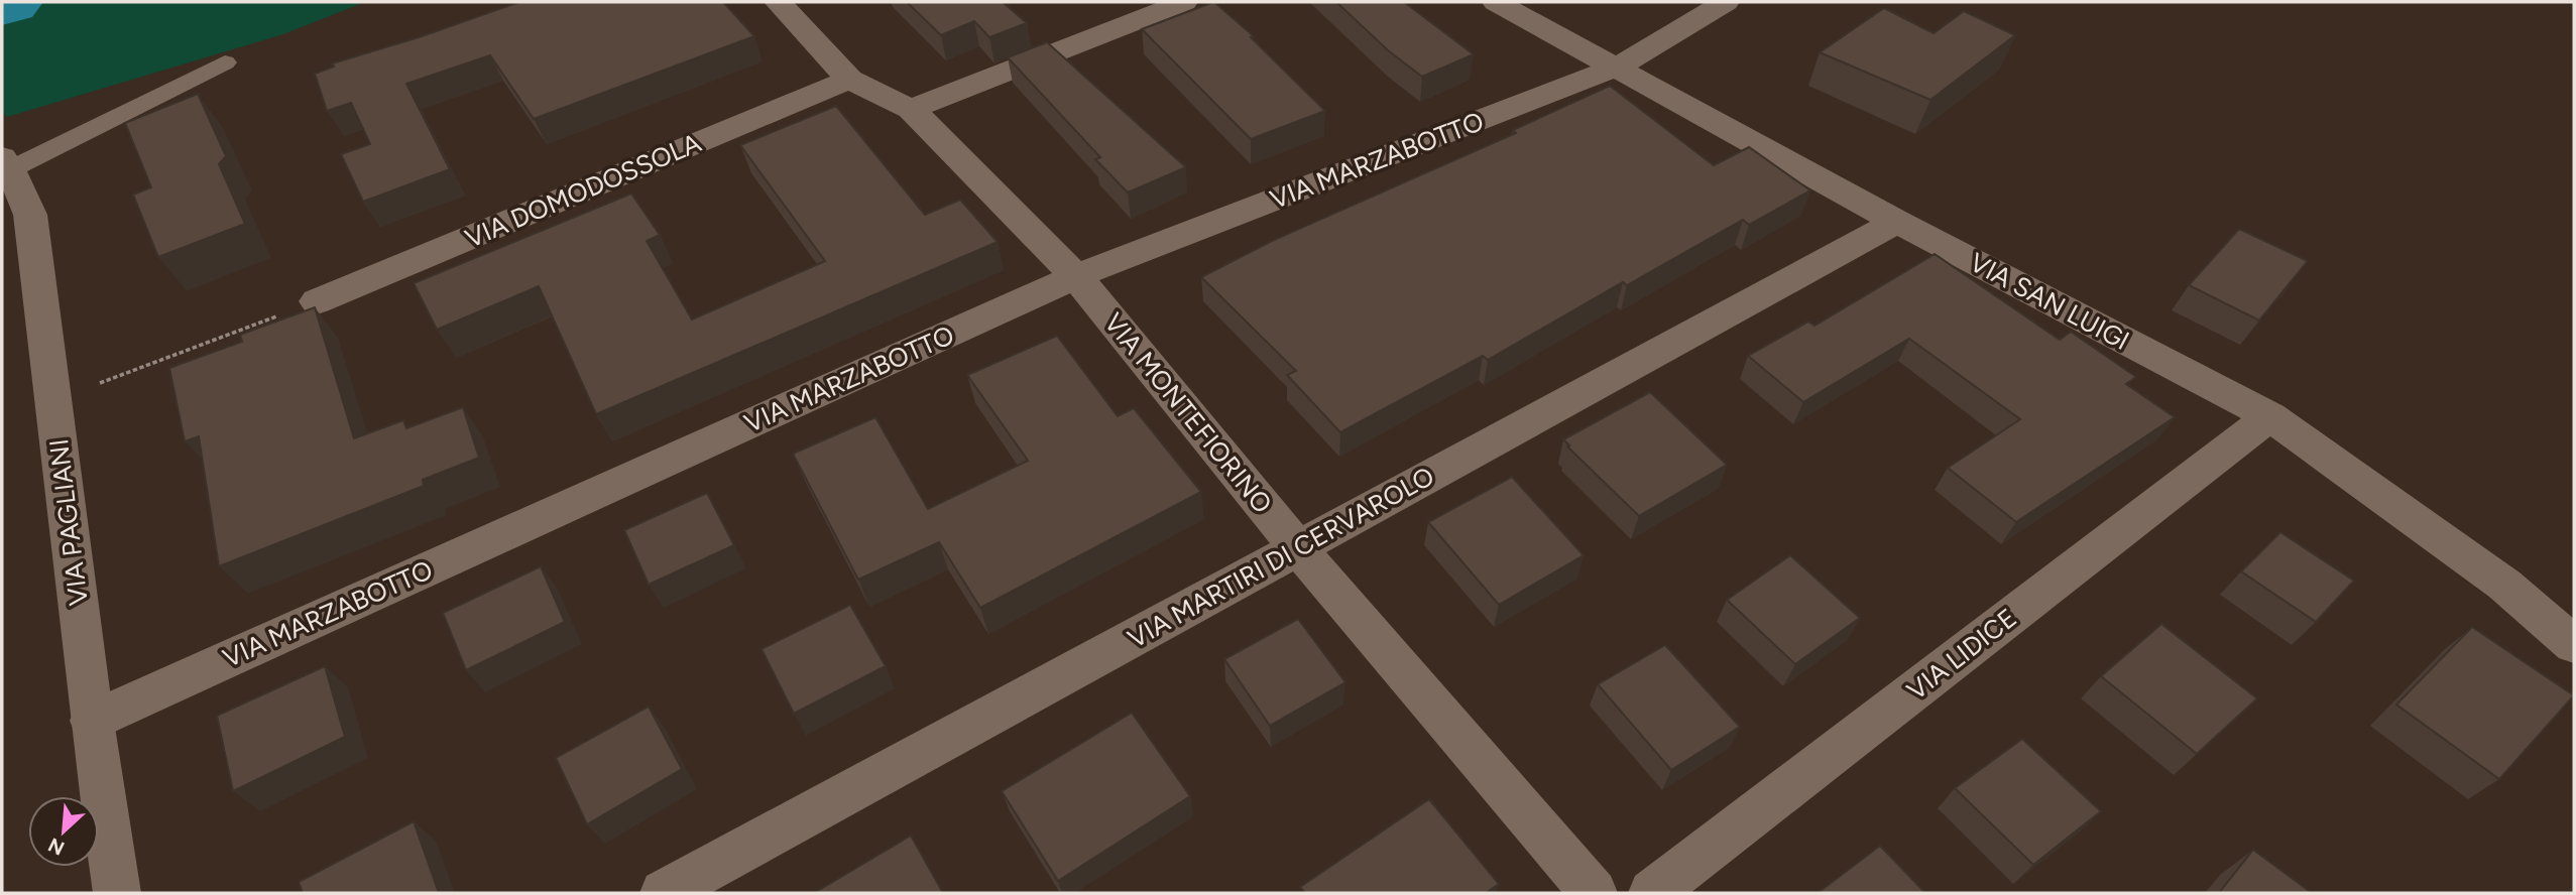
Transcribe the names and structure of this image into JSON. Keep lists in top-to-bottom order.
{
  "streets": {
    "street": [
      "VIA MARZABOTTO",
      "VIA DOMODOSSOLA",
      "VIA SAN LUIGI",
      "VIA MONTEFIORINO",
      "VIA PAGLIANI",
      "VIA MARTIRI DI CERVAROLO",
      "VIA LIDICE"
    ]
  },
  "crossings": [
    ["VIA MARZABOTTO", "VIA SAN LUIGI"],
    ["VIA MARZABOTTO", "VIA MONTEFIORINO"],
    ["VIA MARZABOTTO", "VIA PAGLIANI"],
    ["VIA DOMODOSSOLA", "VIA MONTEFIORINO"],
    ["VIA SAN LUIGI", "VIA MARTIRI DI CERVAROLO"],
    ["VIA SAN LUIGI", "VIA LIDICE"],
    ["VIA MONTEFIORINO", "VIA MARTIRI DI CERVAROLO"]
  ],
  "north": "bottom left"
}
